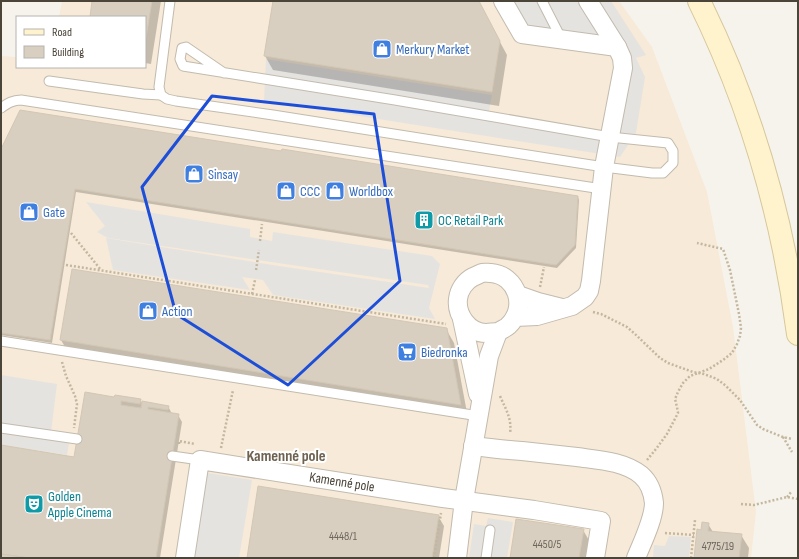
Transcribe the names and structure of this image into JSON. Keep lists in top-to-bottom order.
{
  "streets": {
    "street": ["Kamenné pole"]
  },
  "districts": ["Kamenné pole"],
  "places": {
    "shop": [
      "Merkury Market",
      "Sinsay",
      "CCC",
      "Worldbox",
      "Gate",
      "Action"
    ],
    "building": ["OC Retail Park"],
    "supermarket": ["Biedronka"],
    "theatre": ["Golden Apple Cinema"]
  },
  "house_numbers": ["4448/1", "4450/5", "4775/19"],
  "legend": ["Road", "Building"]
}
